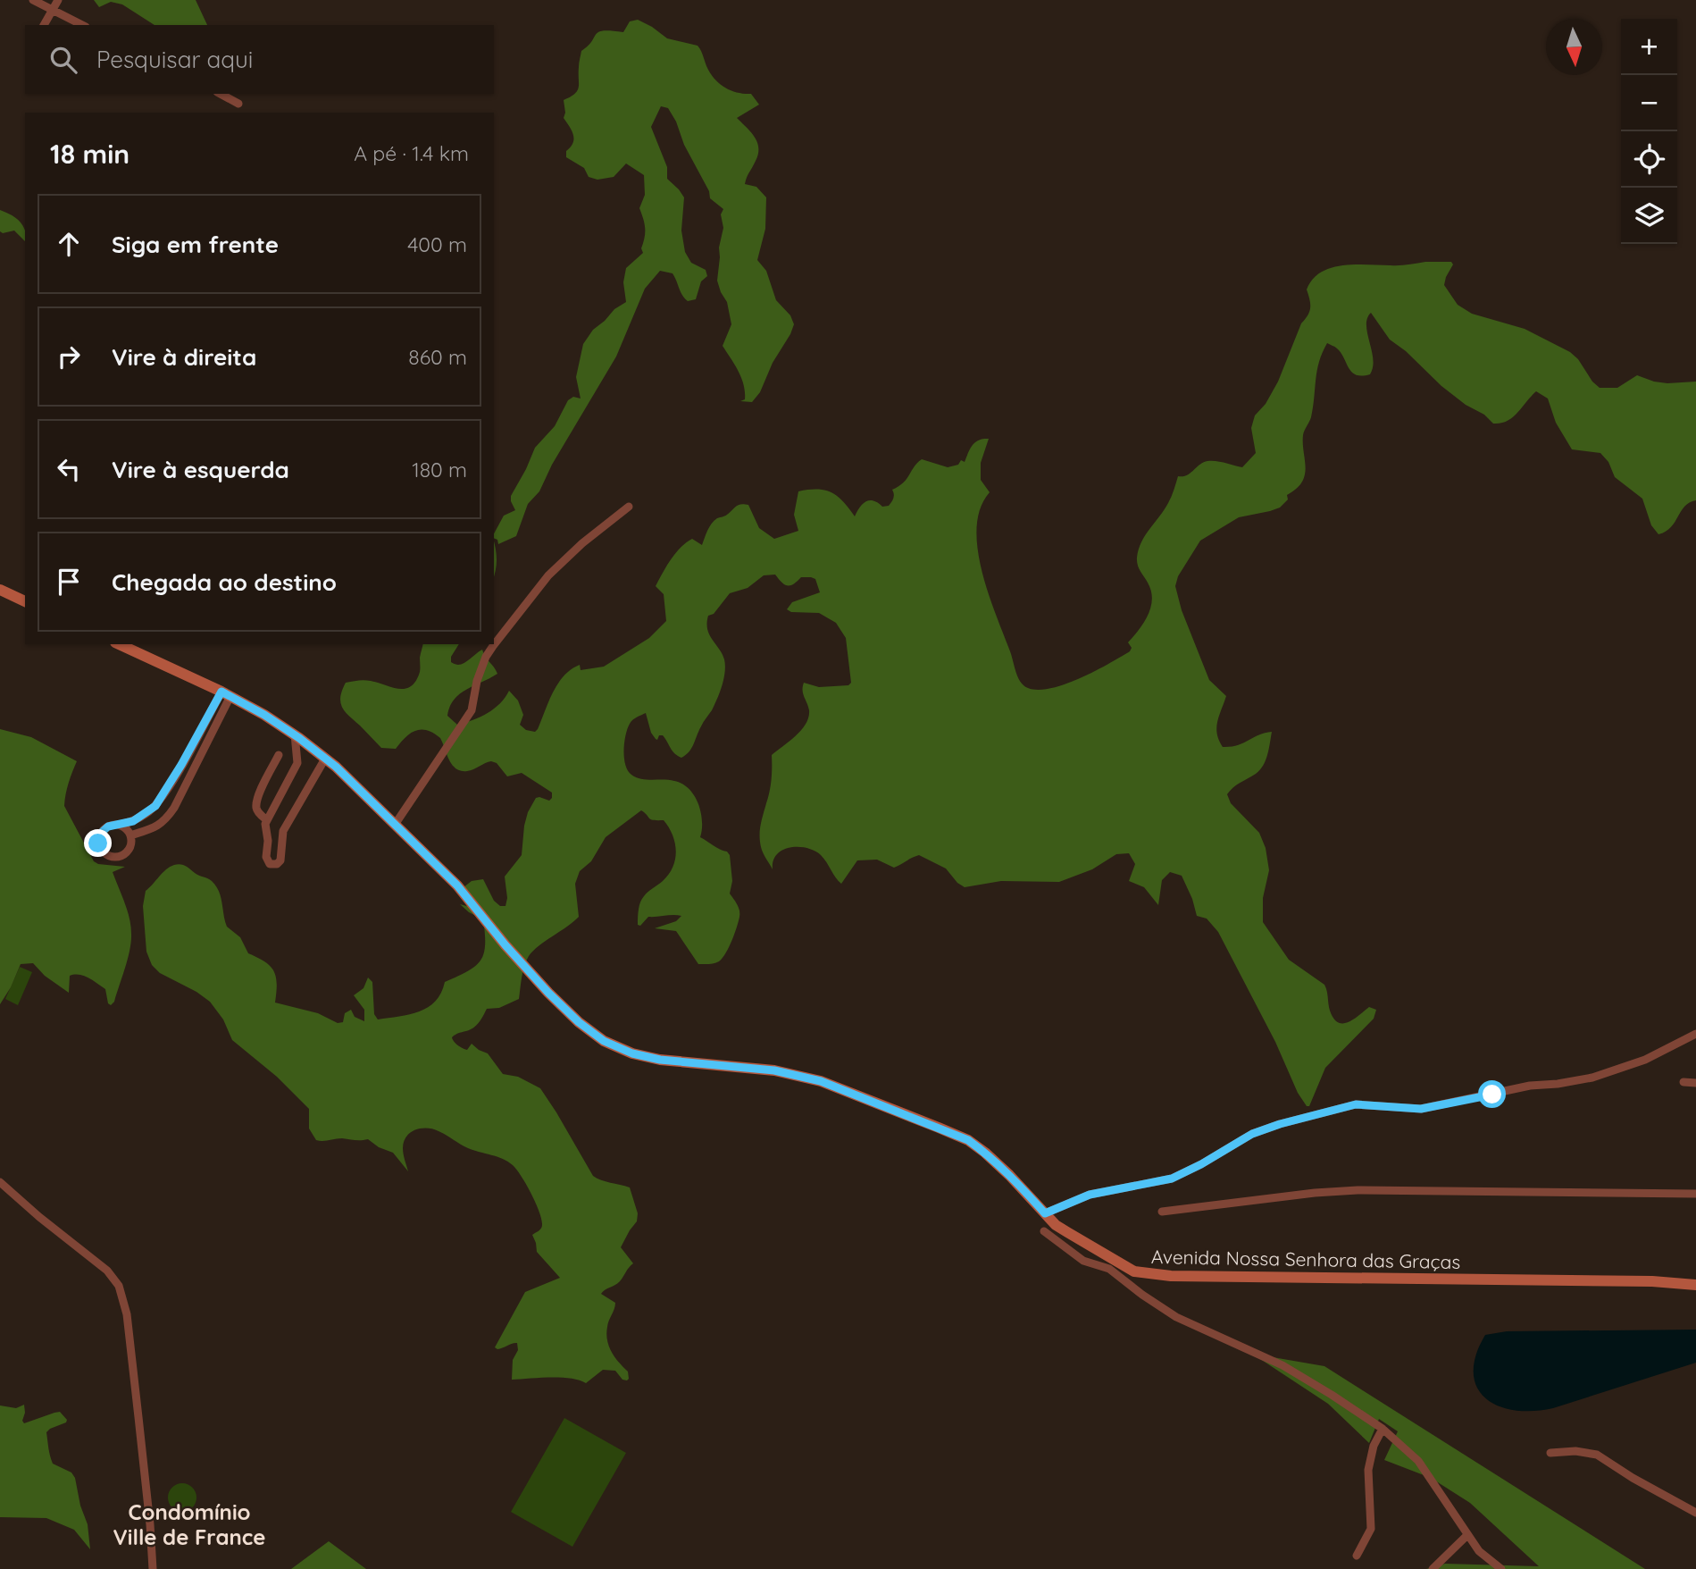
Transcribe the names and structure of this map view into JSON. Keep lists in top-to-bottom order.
{
  "streets": {
    "main road": ["Avenida Nossa Senhora das Graças"]
  },
  "districts": ["Condomínio Ville de France"],
  "north": "bottom",
  "page": {
    "map_buttons": ["+", "−"],
    "search": "Pesquisar aqui",
    "heading": ["18 min", "A pé · 1.4 km"],
    "list": [
      ["Siga em frente", "400 m"],
      ["Vire à direita", "860 m"],
      ["Vire à esquerda", "180 m"],
      "Chegada ao destino"
    ]
  }
}
